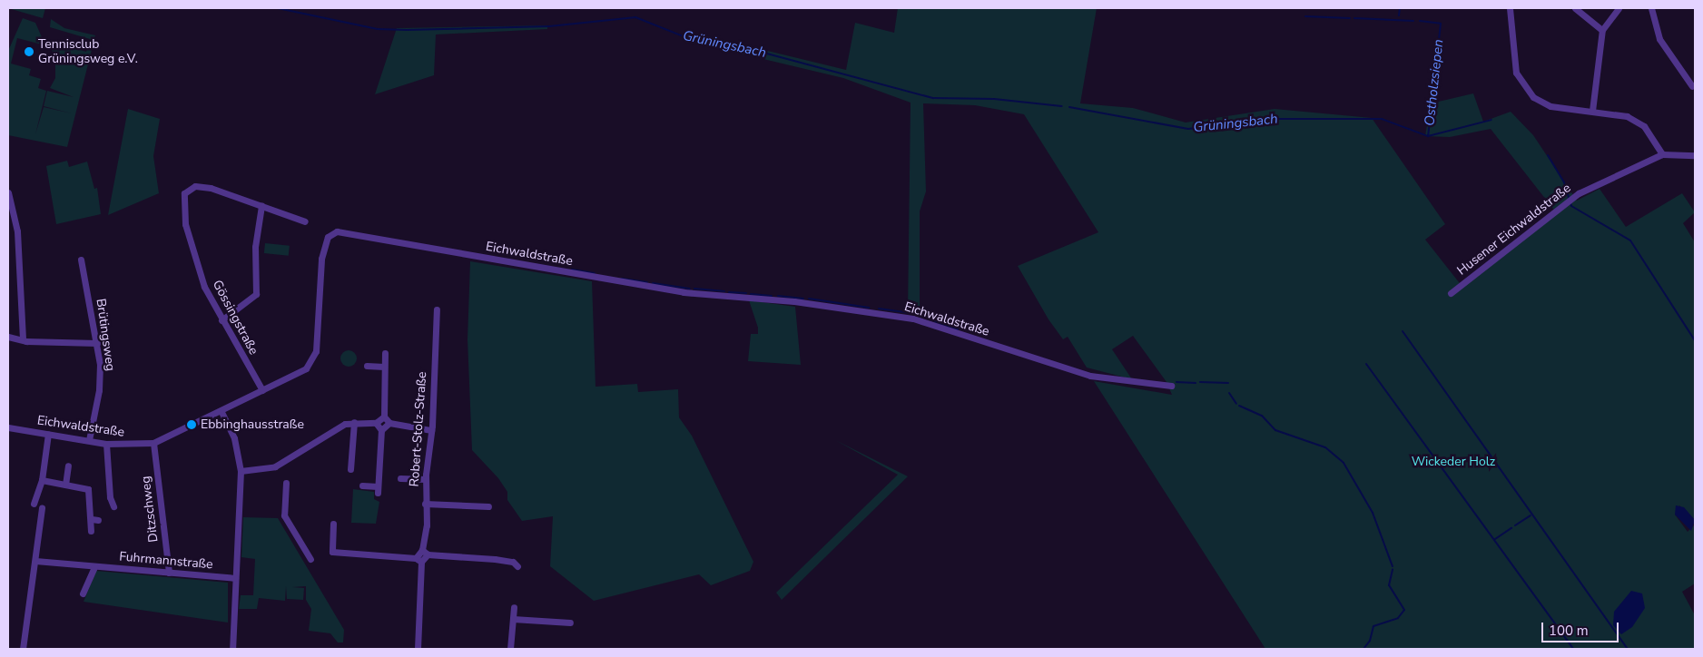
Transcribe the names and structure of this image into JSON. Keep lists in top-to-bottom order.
{
  "streets": {
    "street": [
      "Husener Eichwaldstraße",
      "Eichwaldstraße",
      "Gössingstraße",
      "Brütingsweg",
      "Robert-Stolz-Straße",
      "Ditzschweg",
      "Fuhrmannstraße"
    ]
  },
  "crossings": [
    ["Eichwaldstraße", "Gössingstraße"],
    ["Eichwaldstraße", "Brütingsweg"],
    ["Eichwaldstraße", "Ditzschweg"],
    ["Ditzschweg", "Fuhrmannstraße"]
  ],
  "water": ["Grüningsbach", "Ostholzsiepen"],
  "parks": ["Wickeder Holz"],
  "places": ["Tennisclub Grüningsweg e.V.", "Ebbinghausstraße"],
  "scale_bar": "100 m"
}
